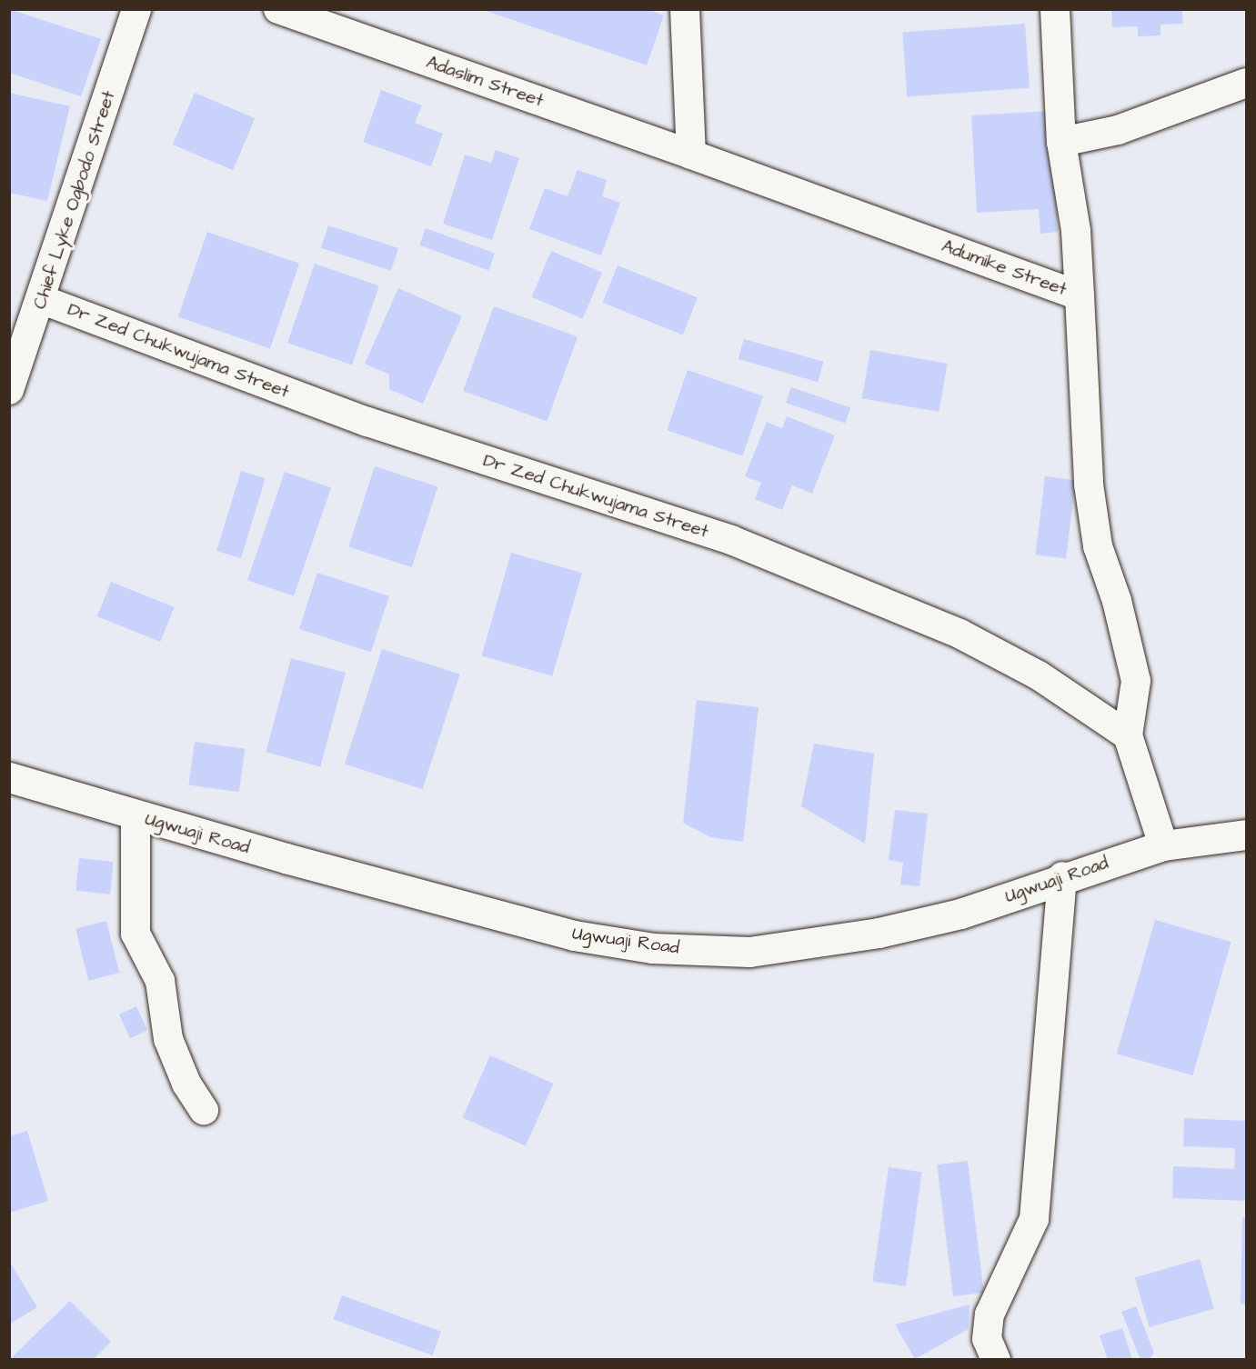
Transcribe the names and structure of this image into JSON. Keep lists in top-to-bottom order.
{
  "streets": {
    "main road": ["Ugwuaji Road"],
    "street": [
      "Adaslim Street",
      "Chief Lyke Ogbodo Street",
      "Adumike Street",
      "Dr Zed Chukwujama Street"
    ]
  },
  "crossings": [
    ["Adaslim Street", "Adumike Street"],
    ["Chief Lyke Ogbodo Street", "Dr Zed Chukwujama Street"],
    ["Adumike Street", "Dr Zed Chukwujama Street"],
    ["Adumike Street", "Ugwuaji Road"]
  ]
}
